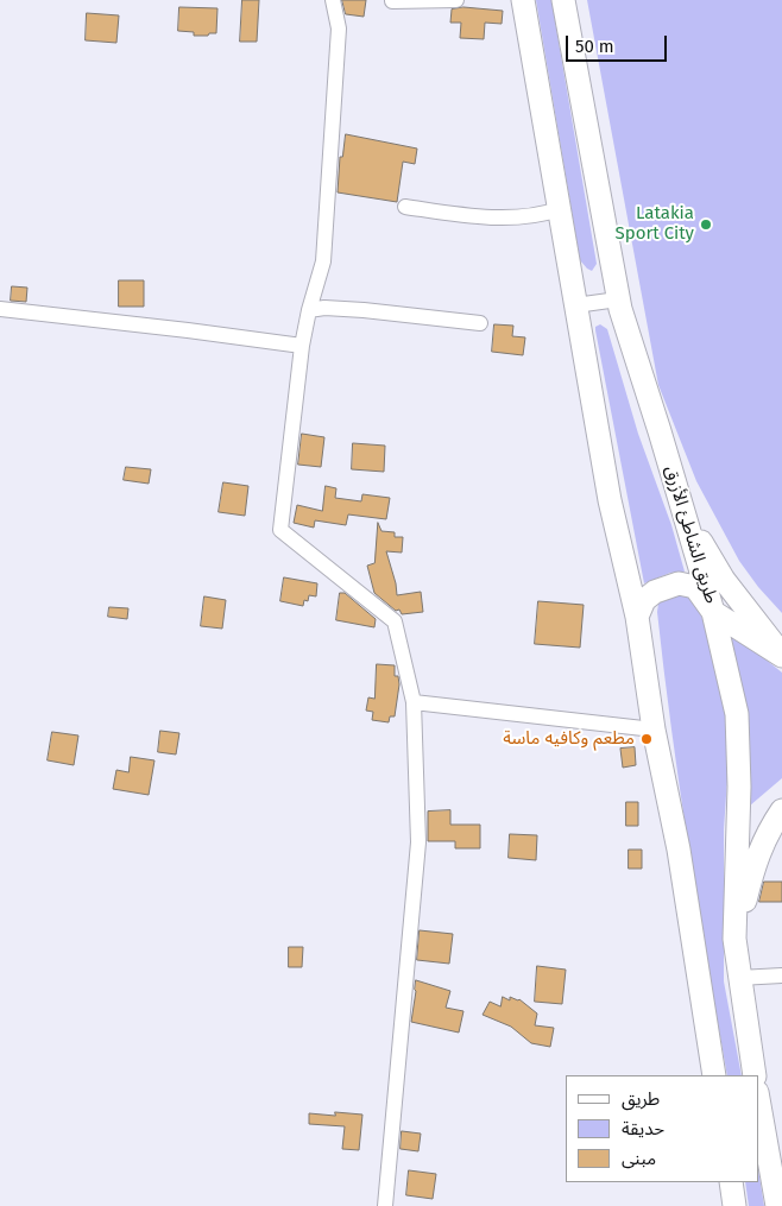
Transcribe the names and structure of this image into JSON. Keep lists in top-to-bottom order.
{
  "streets": {
    "main road": ["طريق الشاطئ الأزرق"]
  },
  "places": ["Latakia Sport City", "مطعم وكافيه ماسة"],
  "legend": ["طريق", "حديقة", "مبنى"],
  "scale_bar": "50 m"
}
